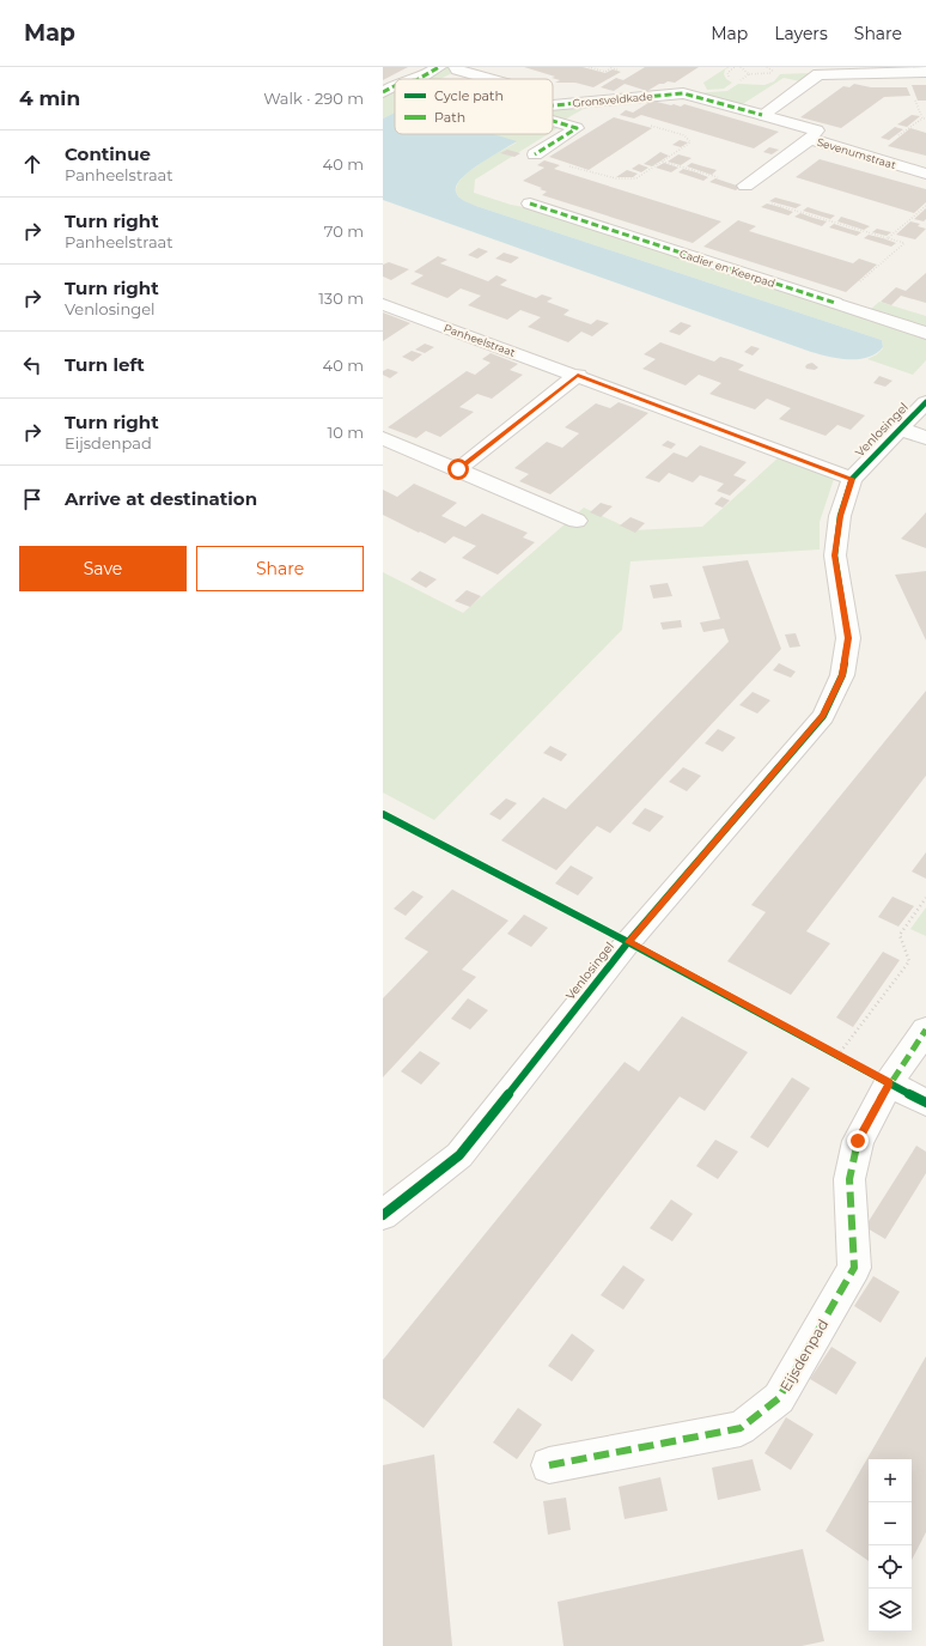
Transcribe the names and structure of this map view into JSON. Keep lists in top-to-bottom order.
{
  "streets": {
    "street": [
      "Gronsveldkade",
      "Sevenumstraat",
      "Cadier en Keerpad",
      "Panheelstraat",
      "Venlosingel",
      "Eijsdenpad"
    ]
  },
  "crossings": [
    ["Panheelstraat", "Venlosingel"]
  ],
  "legend": ["Cycle path", "Path"],
  "page": {
    "header": "Map",
    "nav": ["Map", "Layers", "Share"],
    "heading": ["4 min", "Walk · 290 m"],
    "list": [
      ["Continue", "Panheelstraat", "40 m"],
      ["Turn right", "Panheelstraat", "70 m"],
      ["Turn right", "Venlosingel", "130 m"],
      ["Turn left", "40 m"],
      ["Turn right", "Eijsdenpad", "10 m"],
      "Arrive at destination"
    ],
    "buttons": ["Save", "Share"],
    "map_buttons": ["+", "−"]
  }
}
